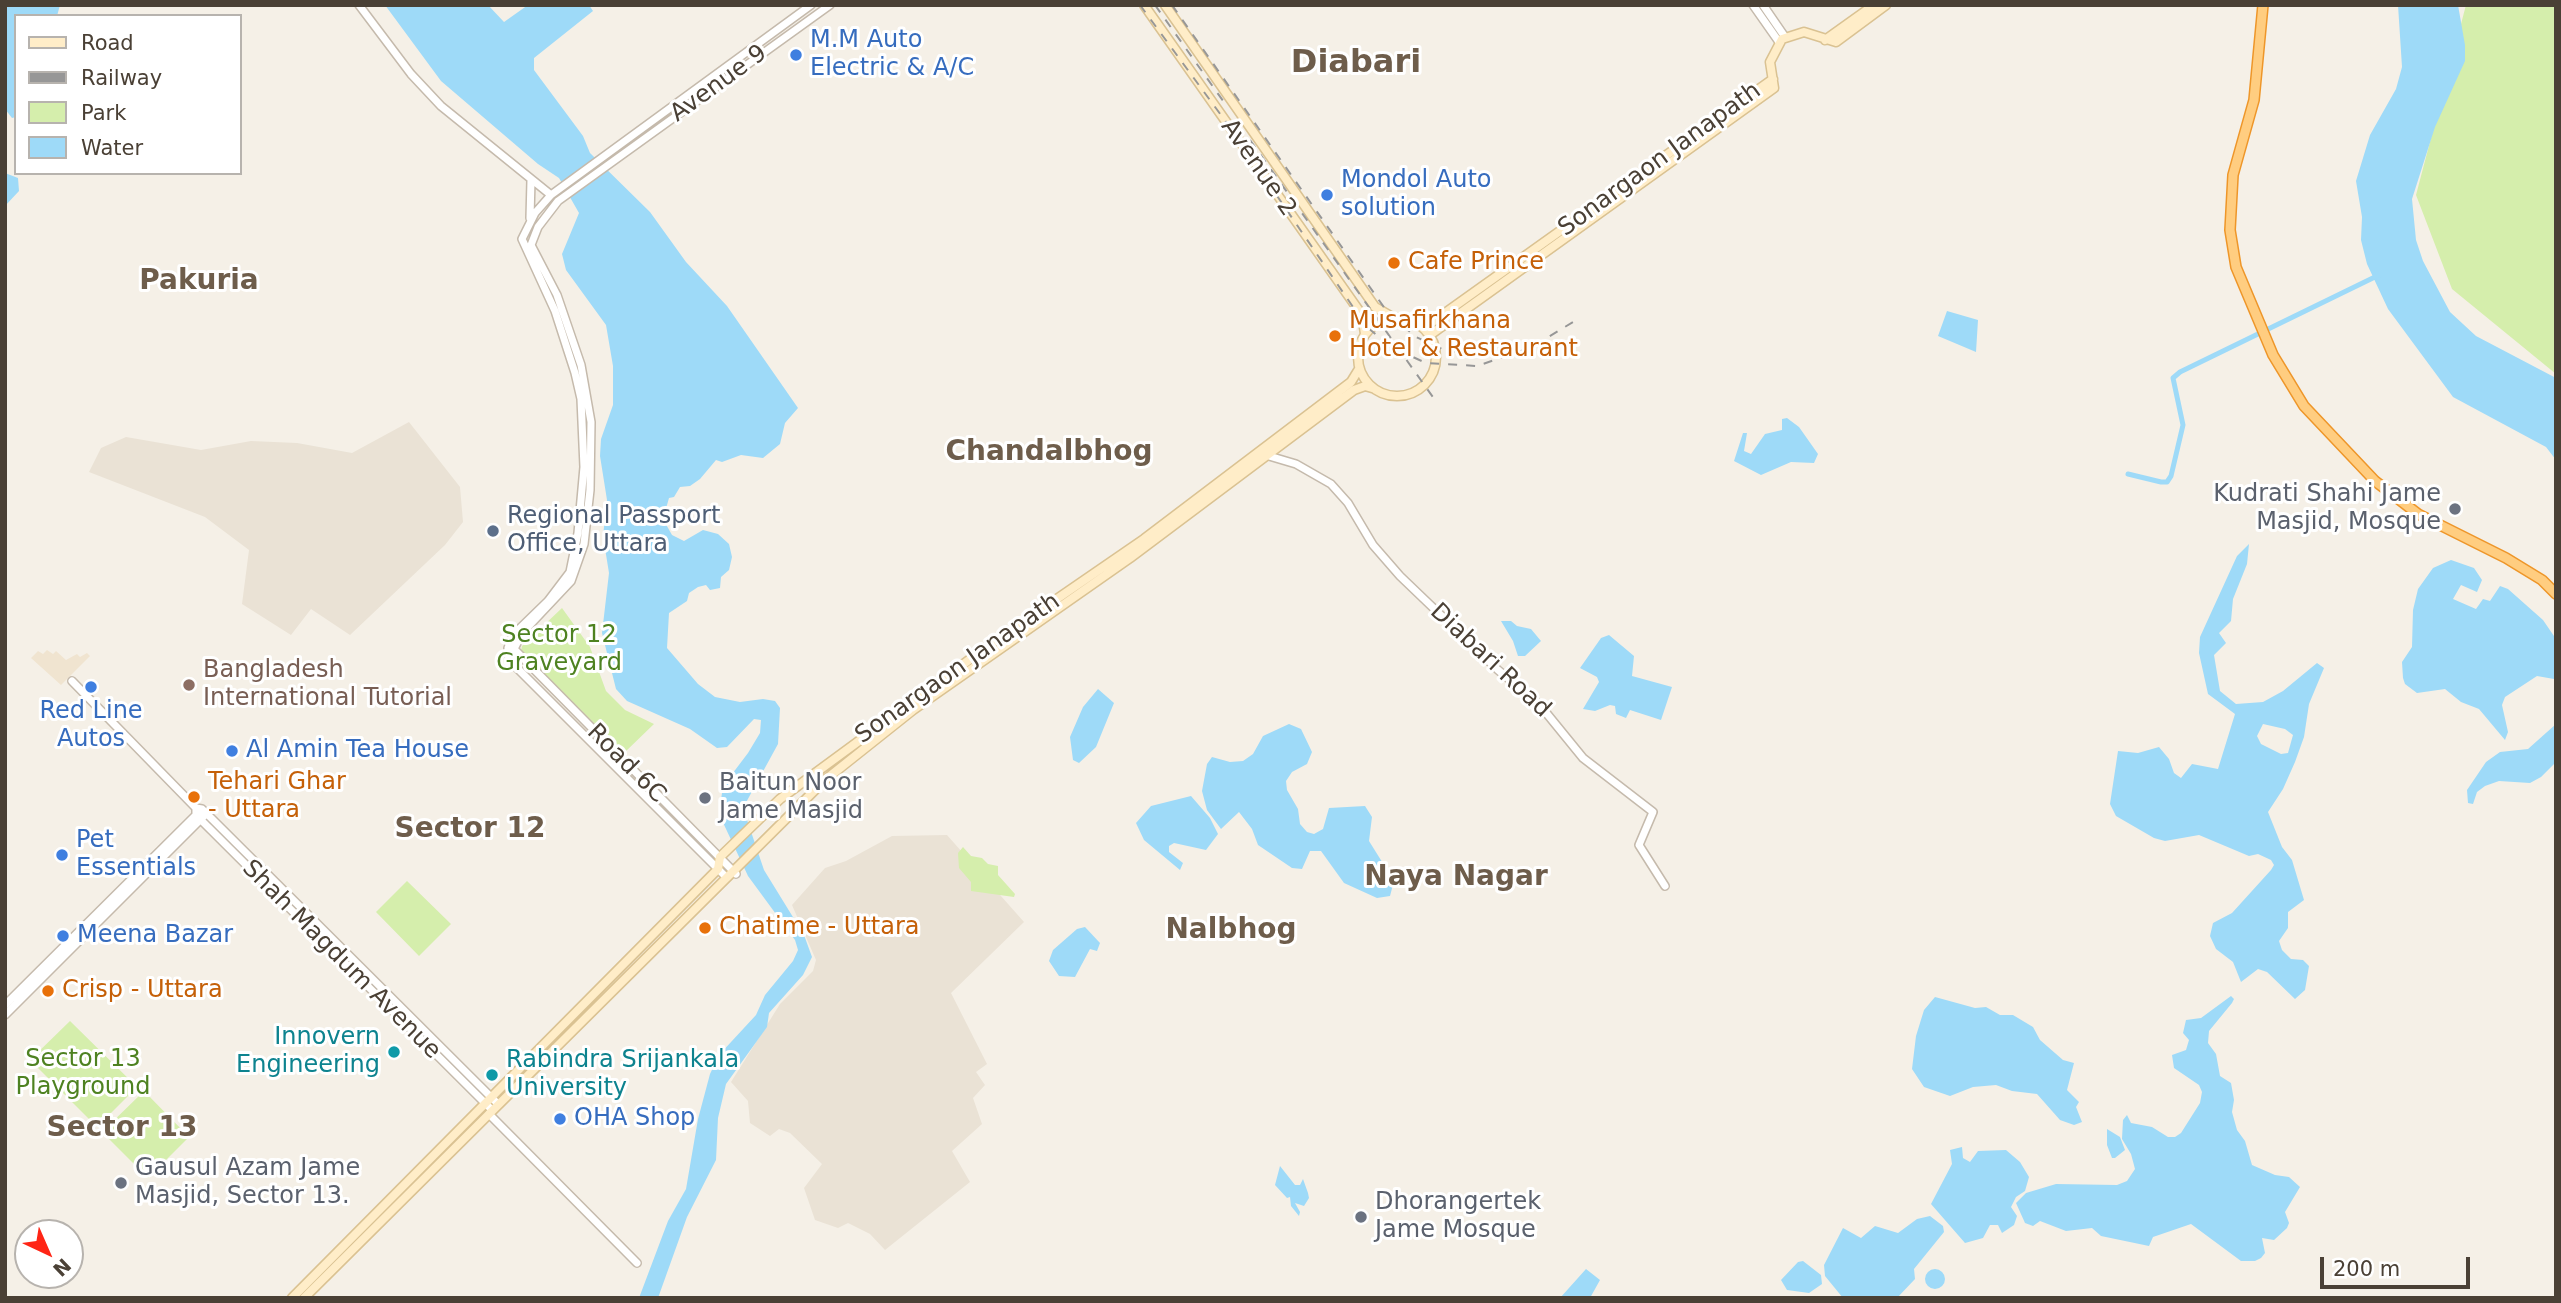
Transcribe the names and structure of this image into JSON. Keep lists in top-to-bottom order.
{
  "streets": {
    "main road": ["Sonargaon Janapath", "Avenue 2"],
    "street": [
      "Avenue 9",
      "Diabari Road",
      "Road 6C",
      "Shah Magdum Avenue"
    ]
  },
  "crossings": [
    ["Avenue 9", "Road 6C"],
    ["Sonargaon Janapath", "Avenue 2"],
    ["Sonargaon Janapath", "Diabari Road"],
    ["Sonargaon Janapath", "Road 6C"],
    ["Sonargaon Janapath", "Shah Magdum Avenue"]
  ],
  "districts": [
    "Diabari",
    "Pakuria",
    "Chandalbhog",
    "Sector 12",
    "Naya Nagar",
    "Nalbhog",
    "Sector 13"
  ],
  "parks": ["Sector 12 Graveyard", "Sector 13 Playground"],
  "places": [
    "M.M Auto Electric & A/C",
    "Mondol Auto solution",
    "Cafe Prince",
    "Musafirkhana Hotel & Restaurant",
    "Kudrati Shahi Jame Masjid, Mosque",
    "Regional Passport Office, Uttara",
    "Bangladesh International Tutorial",
    "Red Line Autos",
    "Al Amin Tea House",
    "Tehari Ghar - Uttara",
    "Baitun Noor Jame Masjid",
    "Pet Essentials",
    "Chatime - Uttara",
    "Meena Bazar",
    "Crisp - Uttara",
    "Innovern Engineering",
    "Rabindra Srijankala University",
    "OHA Shop",
    "Gausul Azam Jame Masjid, Sector 13.",
    "Dhorangertek Jame Mosque"
  ],
  "legend": [
    "Road",
    "Railway",
    "Park",
    "Water"
  ],
  "scale_bar": "200 m",
  "north": "bottom right"
}
